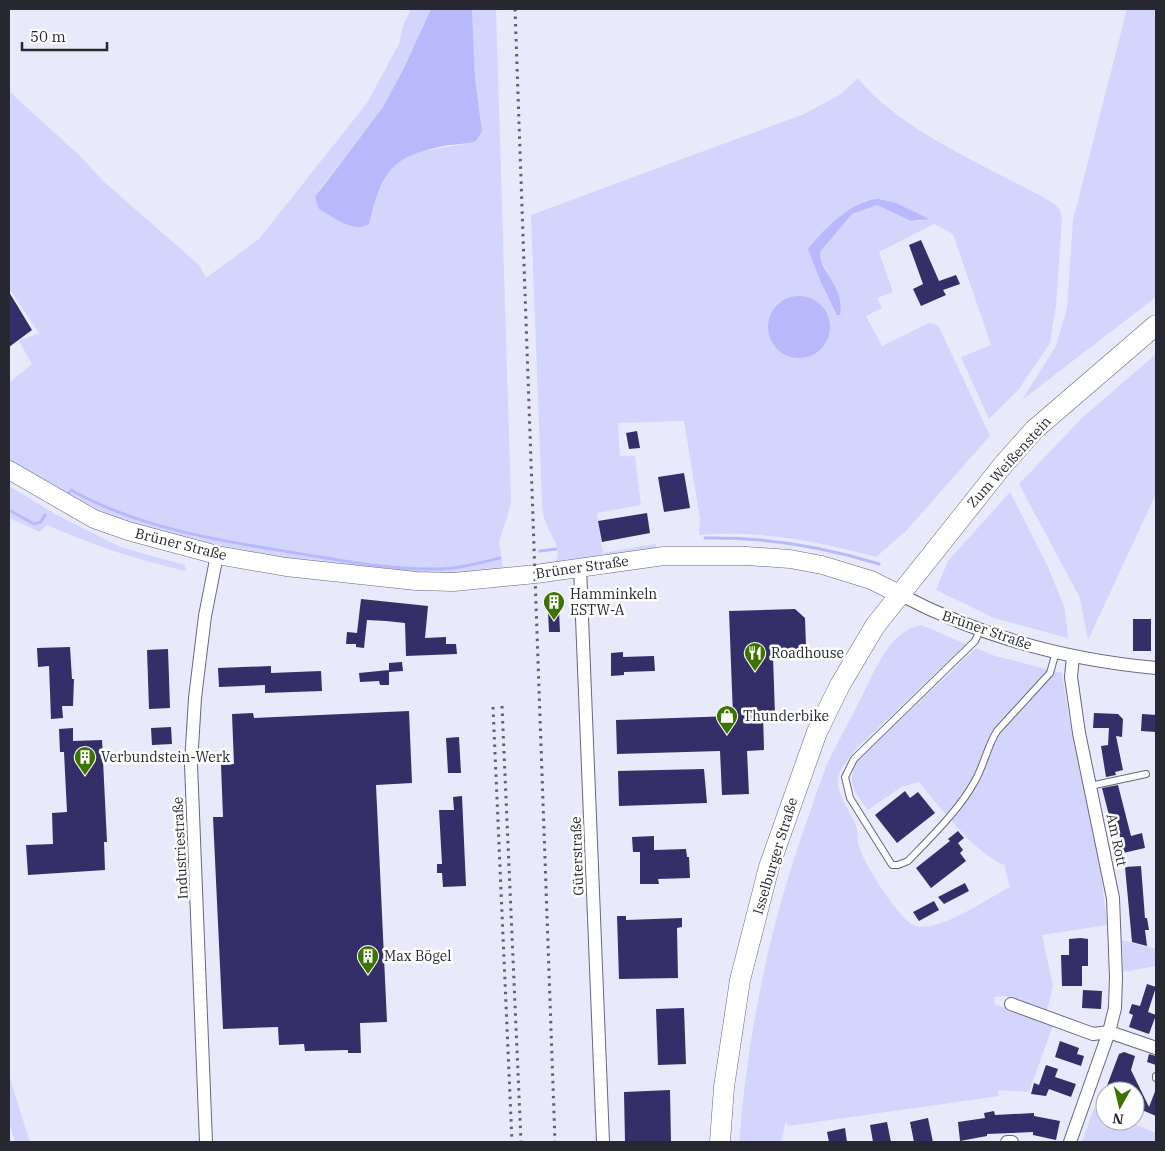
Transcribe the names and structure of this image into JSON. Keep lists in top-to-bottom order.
{
  "streets": {
    "main road": ["Zum Weißenstein", "Brüner Straße", "Isselburger Straße"],
    "street": ["Am Rott", "Industriestraße", "Güterstraße"]
  },
  "crossings": [
    ["Zum Weißenstein", "Brüner Straße"],
    ["Zum Weißenstein", "Isselburger Straße"],
    ["Brüner Straße", "Am Rott"],
    ["Brüner Straße", "Industriestraße"],
    ["Brüner Straße", "Güterstraße"],
    ["Brüner Straße", "Isselburger Straße"]
  ],
  "places": {
    "building": ["Hamminkeln ESTW-A", "Verbundstein-Werk", "Max Bögel"],
    "restaurant": ["Roadhouse"],
    "shop": ["Thunderbike"]
  },
  "scale_bar": "50 m",
  "north": "bottom"
}
